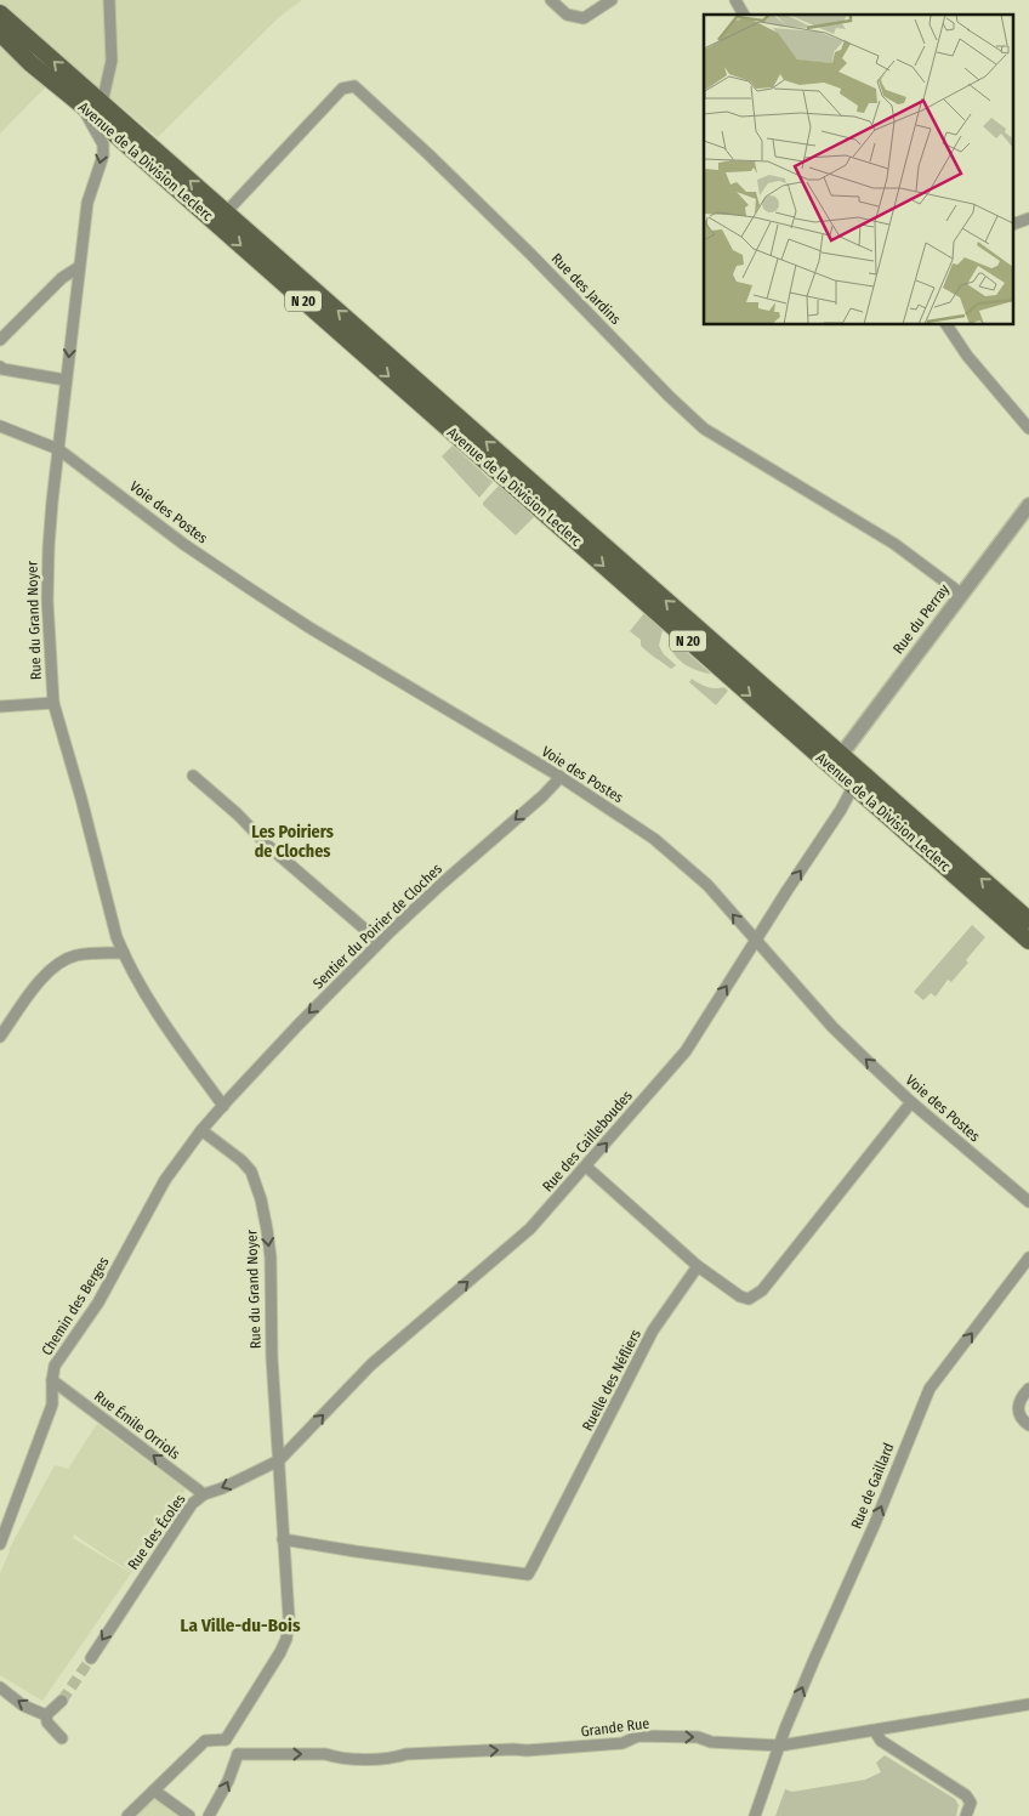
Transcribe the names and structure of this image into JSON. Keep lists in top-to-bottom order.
{
  "streets": {
    "main road": ["Avenue de la Division Leclerc", "N 20"],
    "street": [
      "Rue des Jardins",
      "Voie des Postes",
      "Rue du Perray",
      "Rue du Grand Noyer",
      "Sentier du Poirier de Cloches",
      "Rue des Cailleboudes",
      "Chemin des Berges",
      "Ruelle des Néfliers",
      "Rue Émile Orriols",
      "Rue de Gaillard",
      "Rue des Écoles",
      "Grande Rue"
    ]
  },
  "crossings": [
    ["Avenue de la Division Leclerc", "Rue des Jardins"],
    ["Avenue de la Division Leclerc", "Rue du Perray"],
    ["Avenue de la Division Leclerc", "Rue du Grand Noyer"],
    ["Avenue de la Division Leclerc", "Rue des Cailleboudes"],
    ["Rue des Jardins", "Rue du Perray"],
    ["Voie des Postes", "Rue du Grand Noyer"],
    ["Voie des Postes", "Sentier du Poirier de Cloches"],
    ["Voie des Postes", "Rue des Cailleboudes"],
    ["Rue du Grand Noyer", "Sentier du Poirier de Cloches"],
    ["Rue du Grand Noyer", "Rue des Cailleboudes"],
    ["Rue du Grand Noyer", "Chemin des Berges"],
    ["Rue du Grand Noyer", "Ruelle des Néfliers"],
    ["Rue du Grand Noyer", "Rue des Écoles"],
    ["Sentier du Poirier de Cloches", "Chemin des Berges"],
    ["Rue des Cailleboudes", "Rue des Écoles"],
    ["Chemin des Berges", "Rue Émile Orriols"],
    ["Rue Émile Orriols", "Rue des Écoles"],
    ["Rue de Gaillard", "Grande Rue"]
  ],
  "one_way": [
    "Voie des Postes",
    "Sentier du Poirier de Cloches",
    "Rue des Cailleboudes",
    "Rue Émile Orriols",
    "Rue de Gaillard",
    "Rue des Écoles",
    "Grande Rue"
  ],
  "districts": ["Les Poiriers de Cloches", "La Ville-du-Bois"]
}
